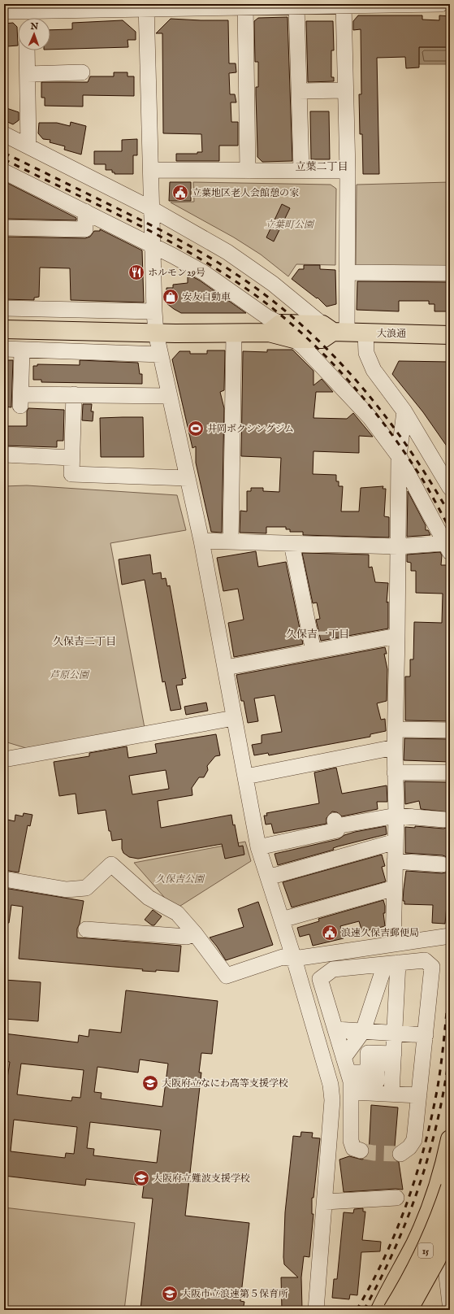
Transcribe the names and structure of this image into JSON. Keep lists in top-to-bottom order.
{
  "streets": {
    "main road": ["大浪通", "15"]
  },
  "districts": ["立葉二丁目", "久保吉一丁目", "久保吉二丁目"],
  "parks": ["立葉町公園", "芦原公園", "久保吉公園"],
  "places": {
    "public building": ["立葉地区老人会館憩の家", "浪速久保吉郵便局"],
    "restaurant": ["ホルモン29号"],
    "shop": ["安友自動車"],
    "sports": ["井岡ボクシングジム"],
    "school or university": ["大阪府立なにわ高等支援学校", "大阪府立難波支援学校", "大阪市立浪速第５保育所"]
  },
  "north": "top"
}
